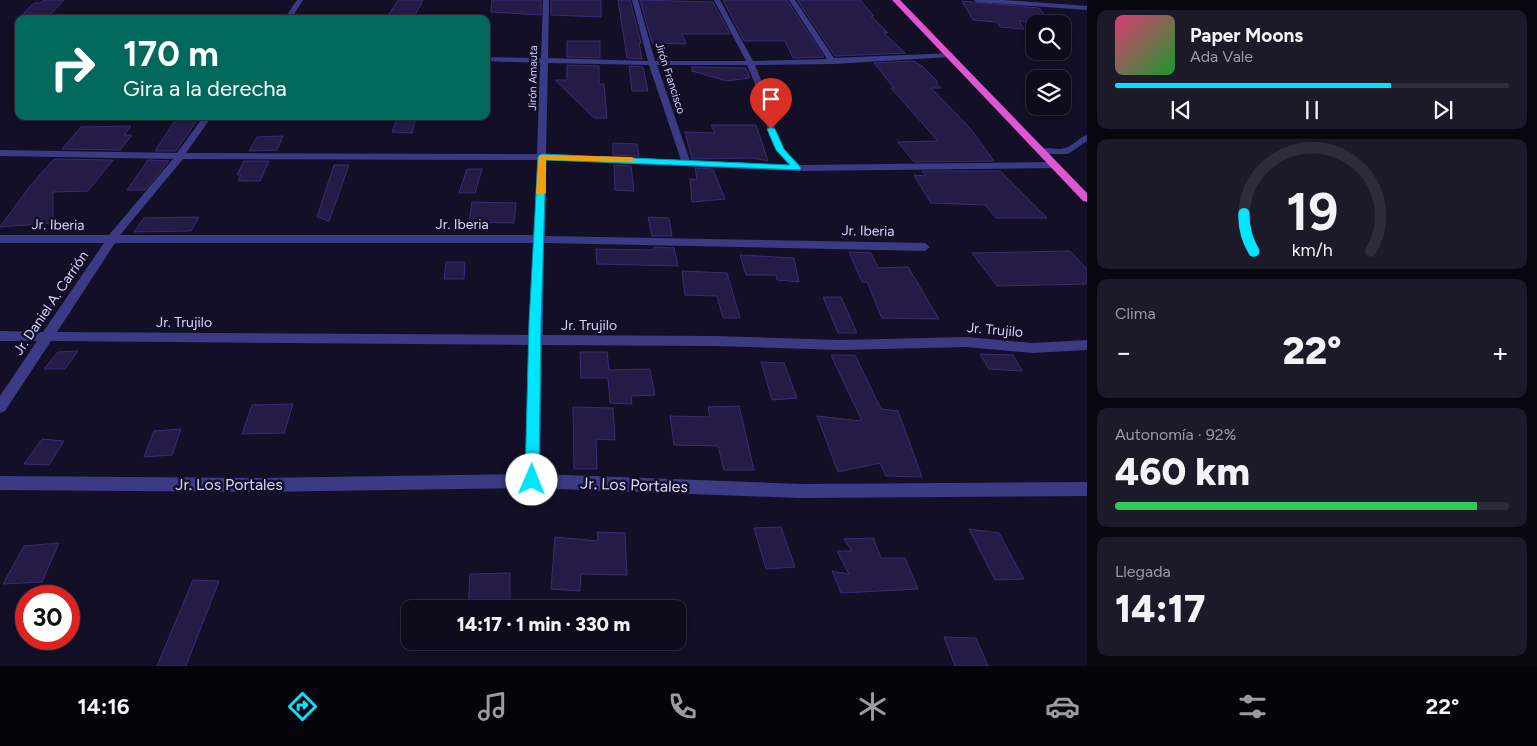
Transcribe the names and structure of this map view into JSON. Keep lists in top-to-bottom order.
{
  "streets": {
    "street": [
      "Jirón Amauta",
      "Jirón Francisco",
      "Jr. Iberia",
      "Jr. Daniel A. Carrión",
      "Jr. Trujilo",
      "Jr. Los Portales"
    ]
  },
  "crossings": [
    ["Jirón Amauta", "Jr. Iberia"],
    ["Jirón Amauta", "Jr. Trujilo"],
    ["Jirón Amauta", "Jr. Los Portales"],
    ["Jr. Iberia", "Jr. Daniel A. Carrión"],
    ["Jr. Daniel A. Carrión", "Jr. Trujilo"]
  ],
  "page": {
    "turn": ["170 m", "Gira a la derecha"],
    "song": ["Paper Moons", "Ada Vale"],
    "tile": [
      "Clima",
      ["Autonomía · 92%", "460 km"],
      ["Llegada", "14:17"]
    ],
    "heat": ["−", "22°", "+"],
    "limit": "30",
    "trip": "14:17 · 1 min · 330 m",
    "tabs": ["14:16", "22°"],
    "gauge": ["19", "km/h"]
  }
}
